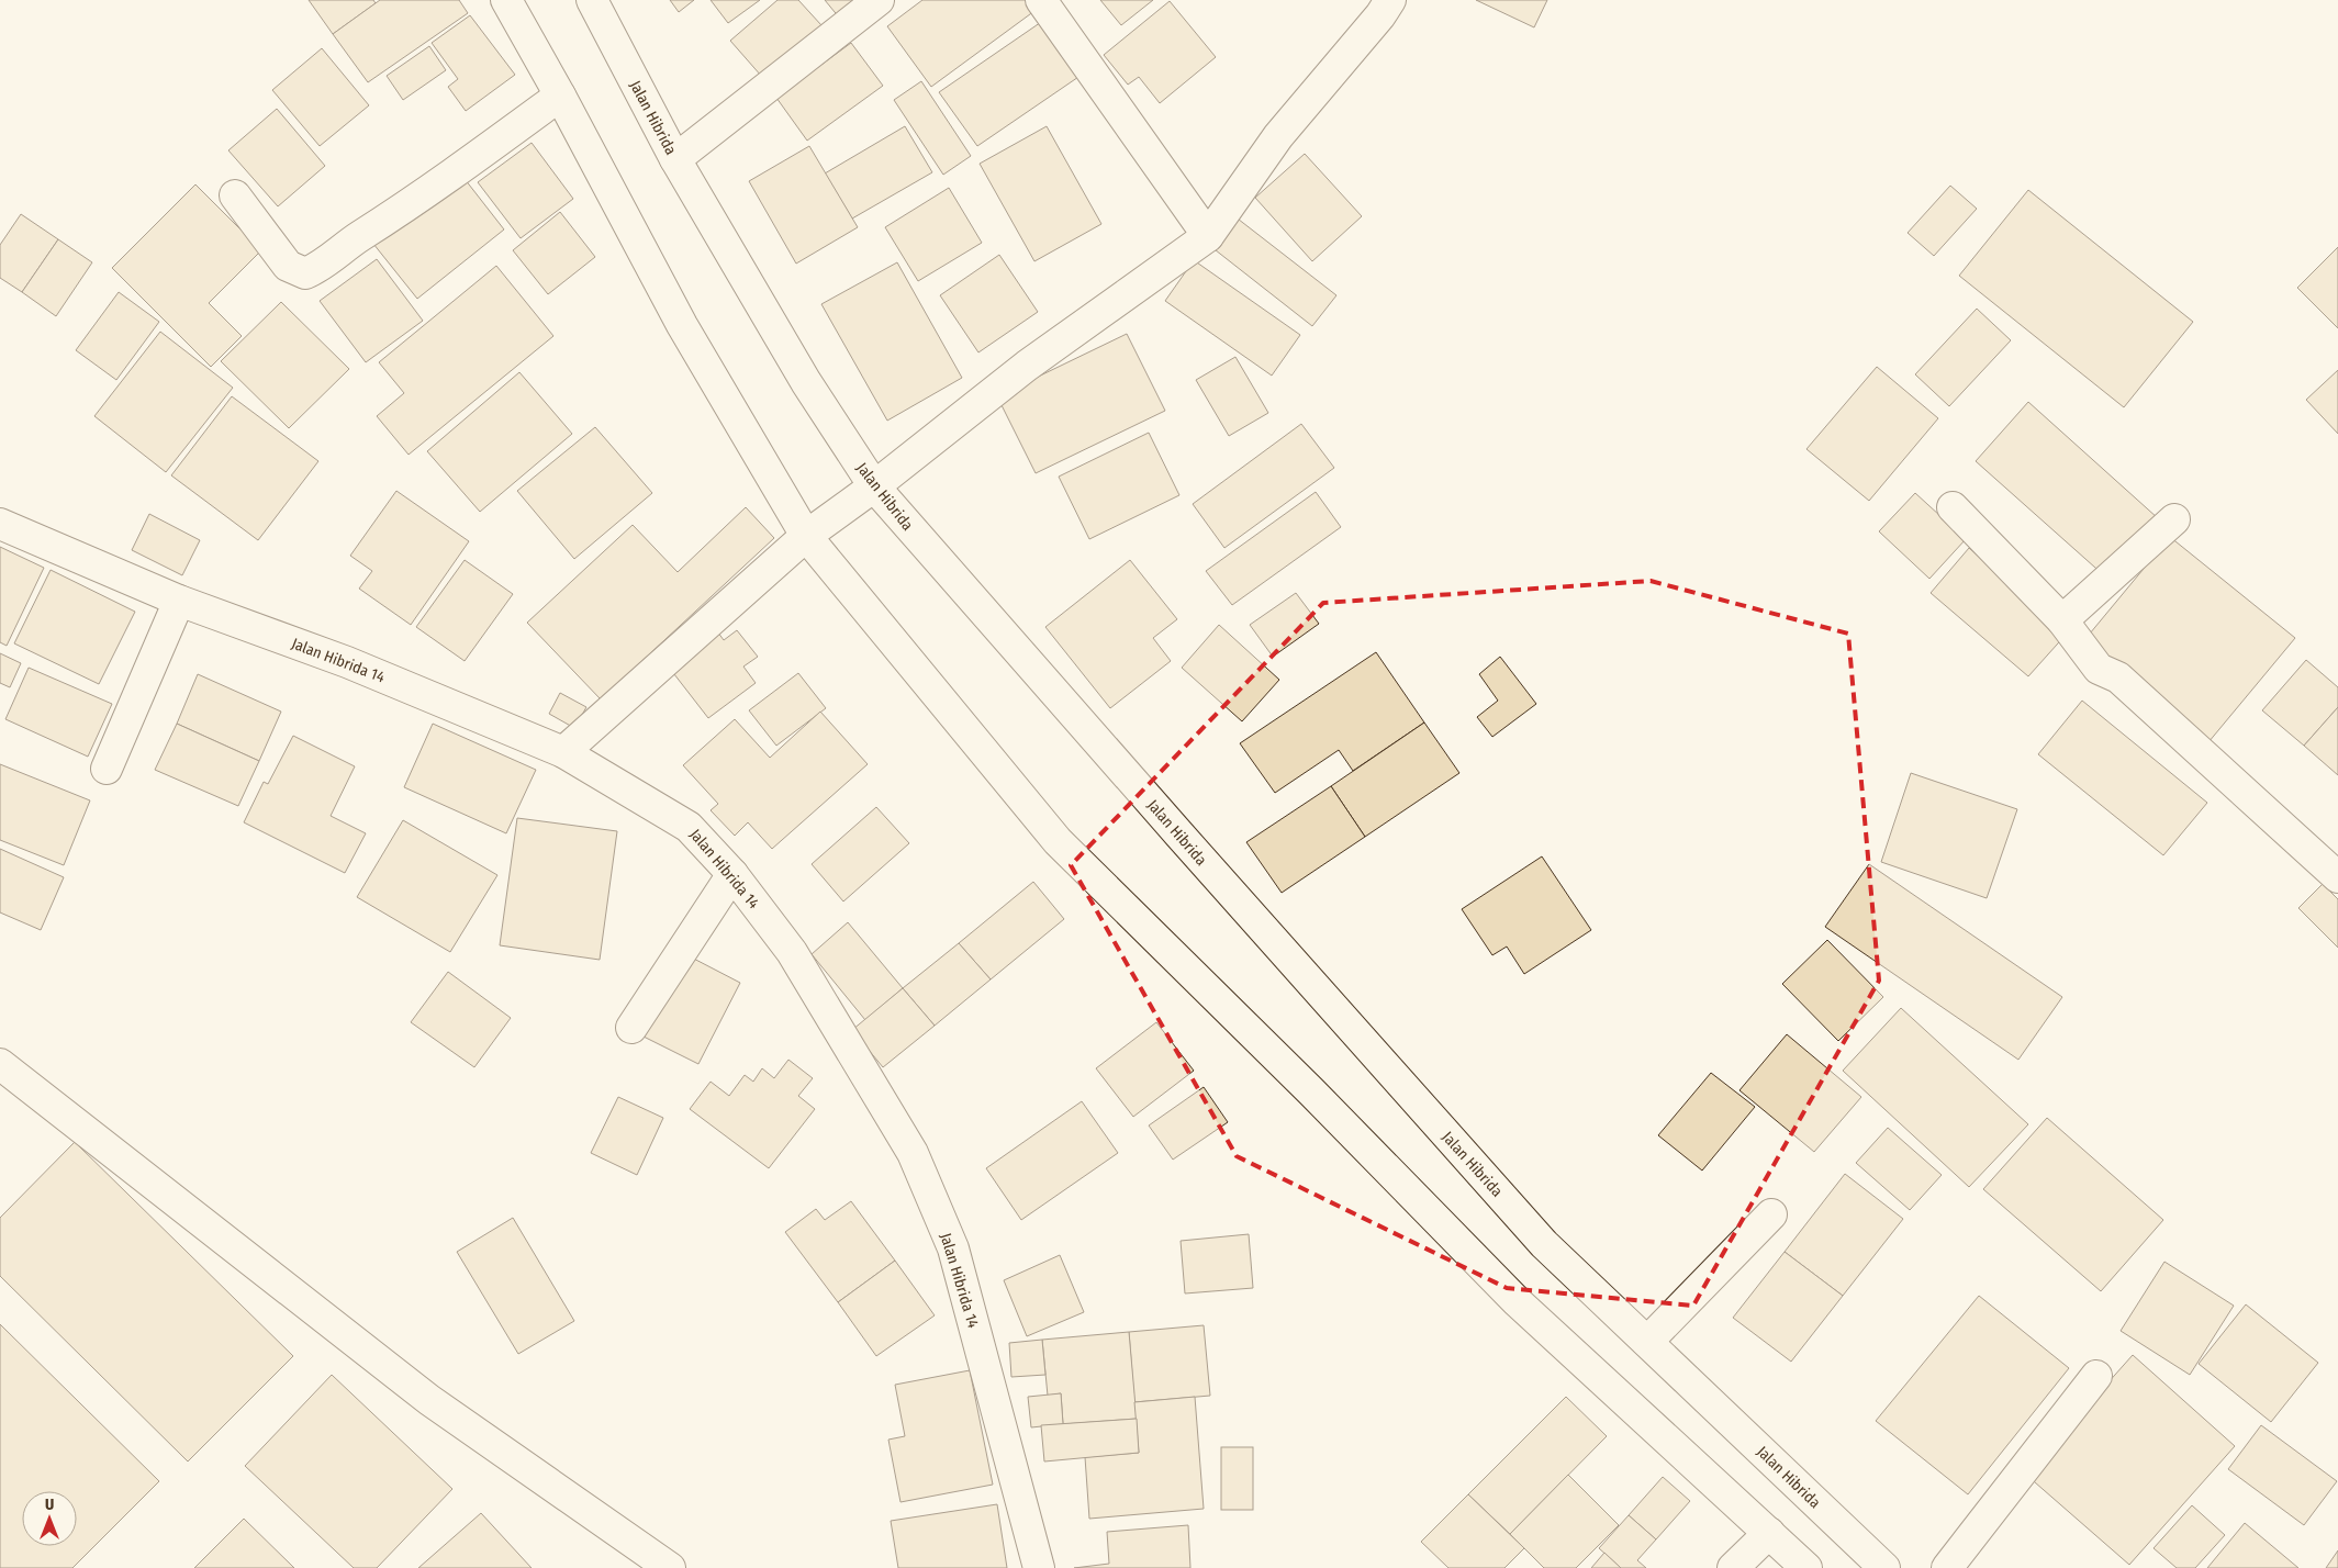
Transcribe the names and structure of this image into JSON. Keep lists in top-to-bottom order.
{
  "streets": {
    "street": ["Jalan Hibrida", "Jalan Hibrida 14"]
  },
  "north": "top"
}
